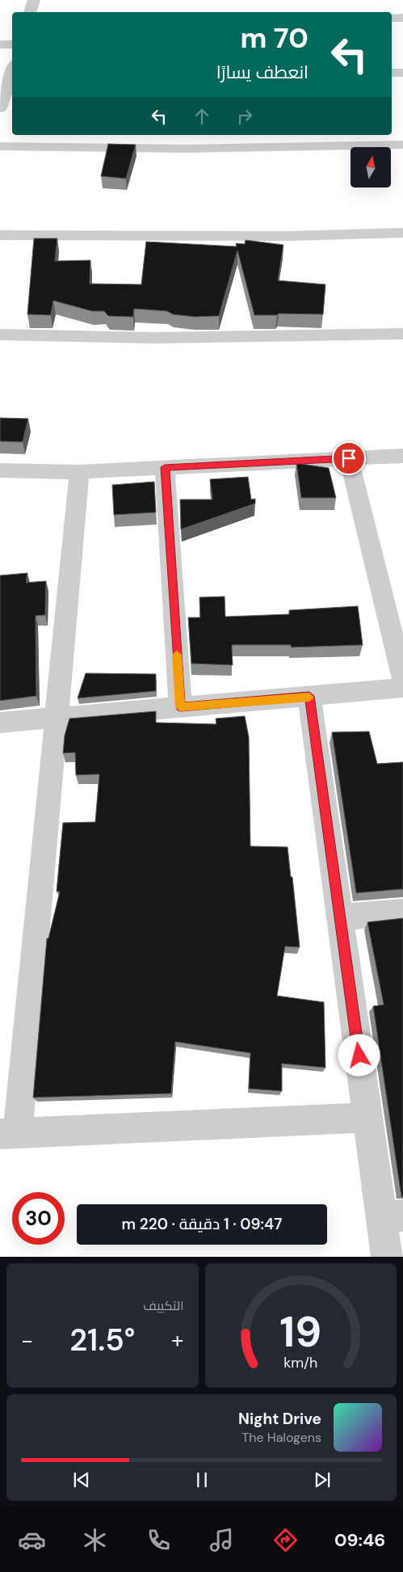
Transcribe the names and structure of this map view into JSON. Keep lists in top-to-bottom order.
{
  "north": "top",
  "page": {
    "turn": ["70 m", "انعطف يسارًا"],
    "limit": "30",
    "trip": "09:47 · 1 دقيقة · 220 m",
    "tile": "التكييف",
    "heat": ["−", "21.5°", "+"],
    "song": ["Night Drive", "The Halogens"],
    "tabs": "09:46",
    "gauge": ["19", "km/h"]
  }
}
